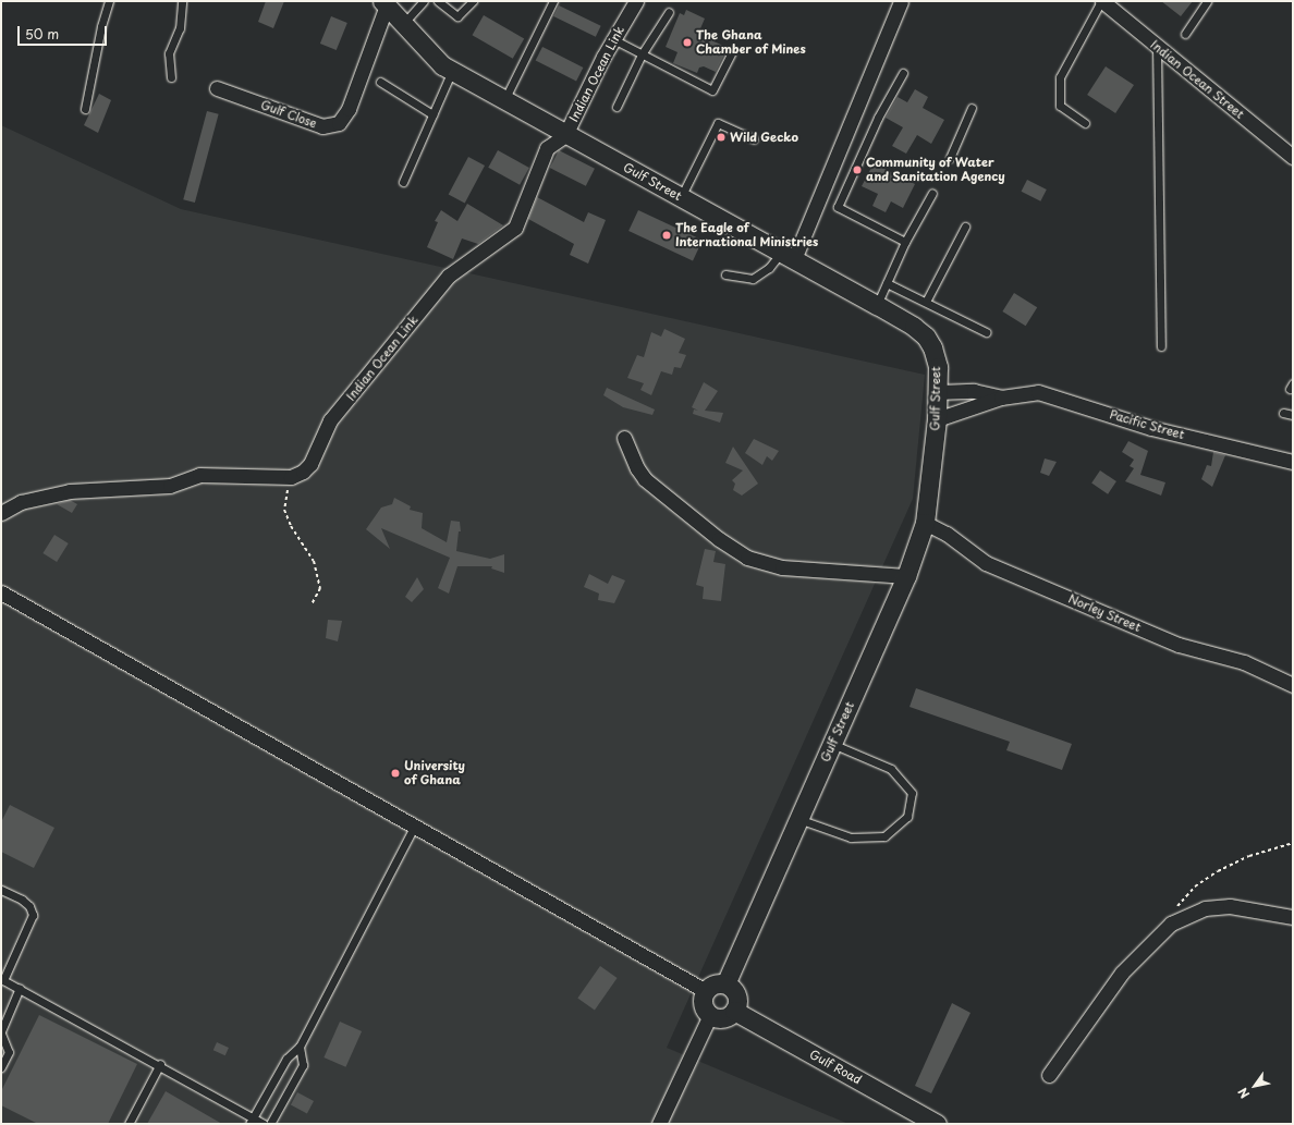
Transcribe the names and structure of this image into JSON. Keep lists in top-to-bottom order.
{
  "streets": {
    "street": [
      "Indian Ocean Link",
      "Indian Ocean Street",
      "Gulf Close",
      "Gulf Street",
      "Pacific Street",
      "Norley Street",
      "Gulf Road"
    ]
  },
  "crossings": [
    ["Indian Ocean Link", "Gulf Street"],
    ["Gulf Close", "Gulf Street"],
    ["Gulf Street", "Pacific Street"],
    ["Gulf Street", "Norley Street"],
    ["Gulf Street", "Gulf Road"]
  ],
  "places": [
    "The Ghana Chamber of Mines",
    "Wild Gecko",
    "Community of Water and Sanitation Agency",
    "The Eagle of International Ministries",
    "University of Ghana"
  ],
  "scale_bar": "50 m",
  "north": "bottom left"
}
